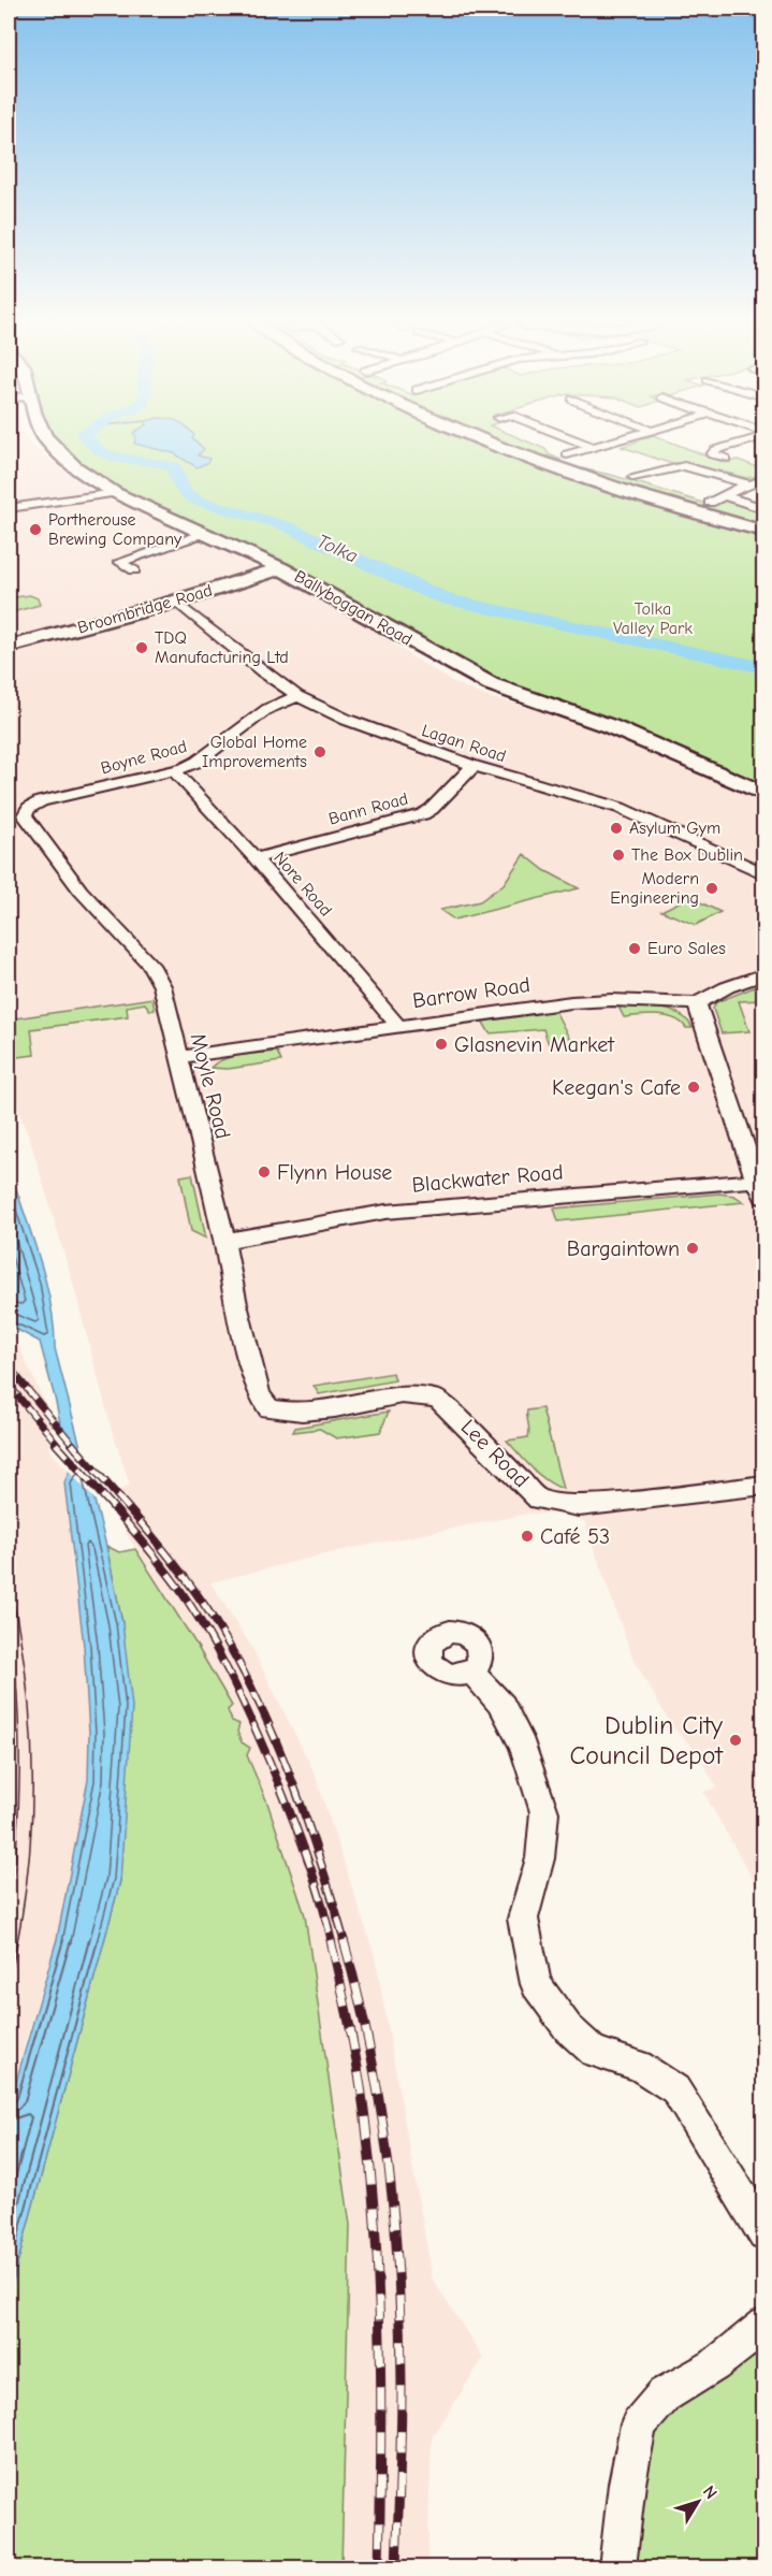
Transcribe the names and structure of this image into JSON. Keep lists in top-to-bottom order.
{
  "streets": {
    "street": [
      "Ballyboggan Road",
      "Broombridge Road",
      "Lagan Road",
      "Boyne Road",
      "Bann Road",
      "Nore Road",
      "Barrow Road",
      "Moyle Road",
      "Blackwater Road",
      "Lee Road"
    ]
  },
  "crossings": [
    ["Ballyboggan Road", "Broombridge Road"],
    ["Broombridge Road", "Lagan Road"],
    ["Lagan Road", "Boyne Road"],
    ["Lagan Road", "Bann Road"],
    ["Boyne Road", "Nore Road"],
    ["Boyne Road", "Moyle Road"],
    ["Bann Road", "Nore Road"],
    ["Nore Road", "Barrow Road"],
    ["Barrow Road", "Moyle Road"],
    ["Moyle Road", "Blackwater Road"],
    ["Moyle Road", "Lee Road"]
  ],
  "water": ["Tolka"],
  "parks": ["Tolka Valley Park"],
  "places": [
    "Portherouse Brewing Company",
    "TDQ Manufacturing Ltd",
    "Global Home Improvements",
    "Asylum Gym",
    "The Box Dublin",
    "Modern Engineering",
    "Euro Sales",
    "Glasnevin Market",
    "Keegan's Cafe",
    "Flynn House",
    "Bargaintown",
    "Café 53",
    "Dublin City Council Depot"
  ],
  "north": "top right"
}
